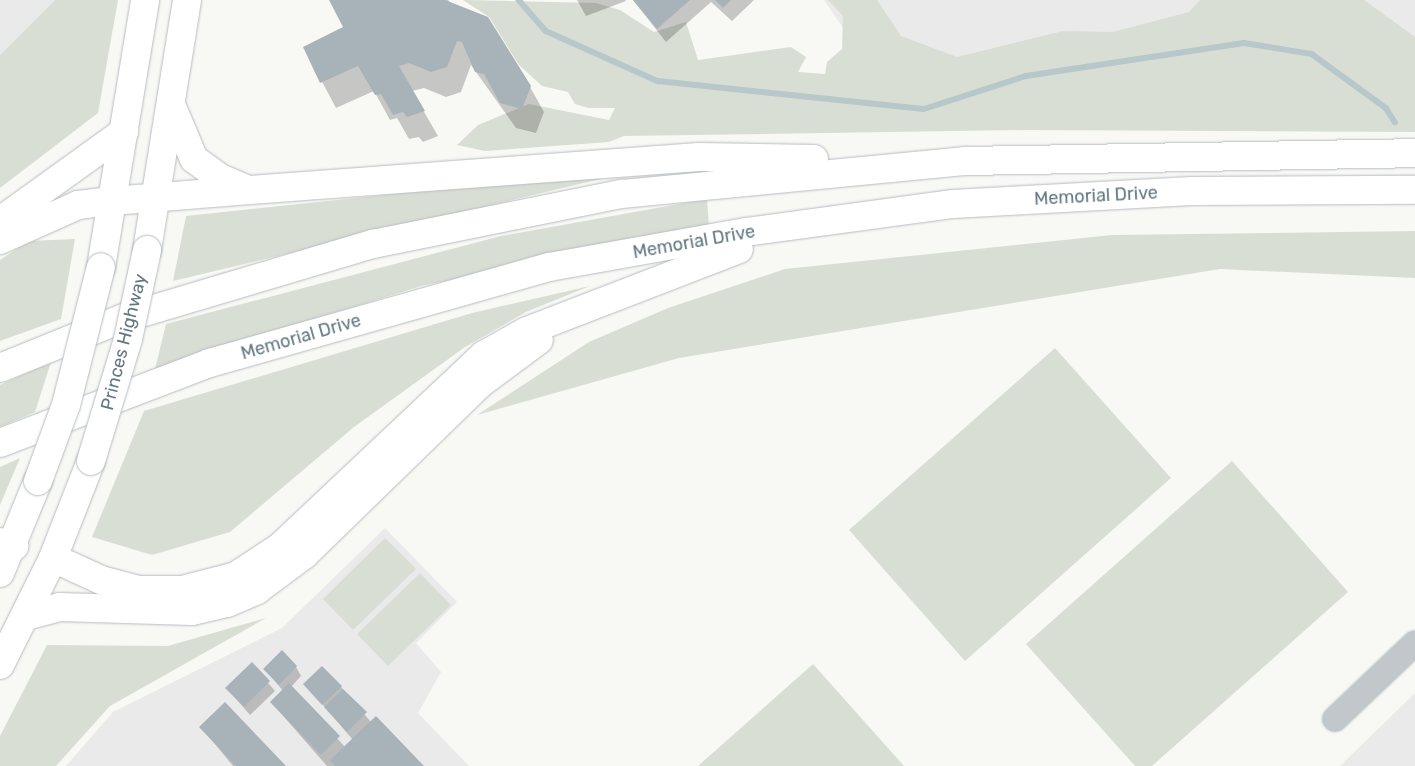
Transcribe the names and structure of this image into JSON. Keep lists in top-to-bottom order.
{
  "streets": {
    "main road": ["Memorial Drive", "Princes Highway"]
  }
}
